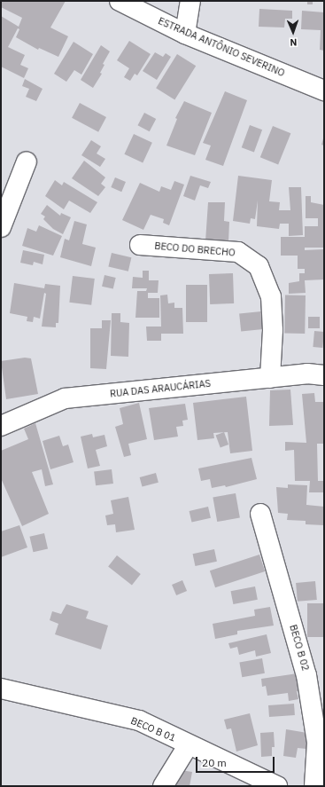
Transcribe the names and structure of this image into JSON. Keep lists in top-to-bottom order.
{
  "streets": {
    "street": [
      "ESTRADA ANTÔNIO SEVERINO",
      "BECO DO BRECHO",
      "RUA DAS ARAUCÁRIAS",
      "BECO B 02",
      "BECO B 01"
    ]
  },
  "crossings": [
    ["BECO DO BRECHO", "RUA DAS ARAUCÁRIAS"]
  ],
  "scale_bar": "20 m",
  "north": "bottom"
}
